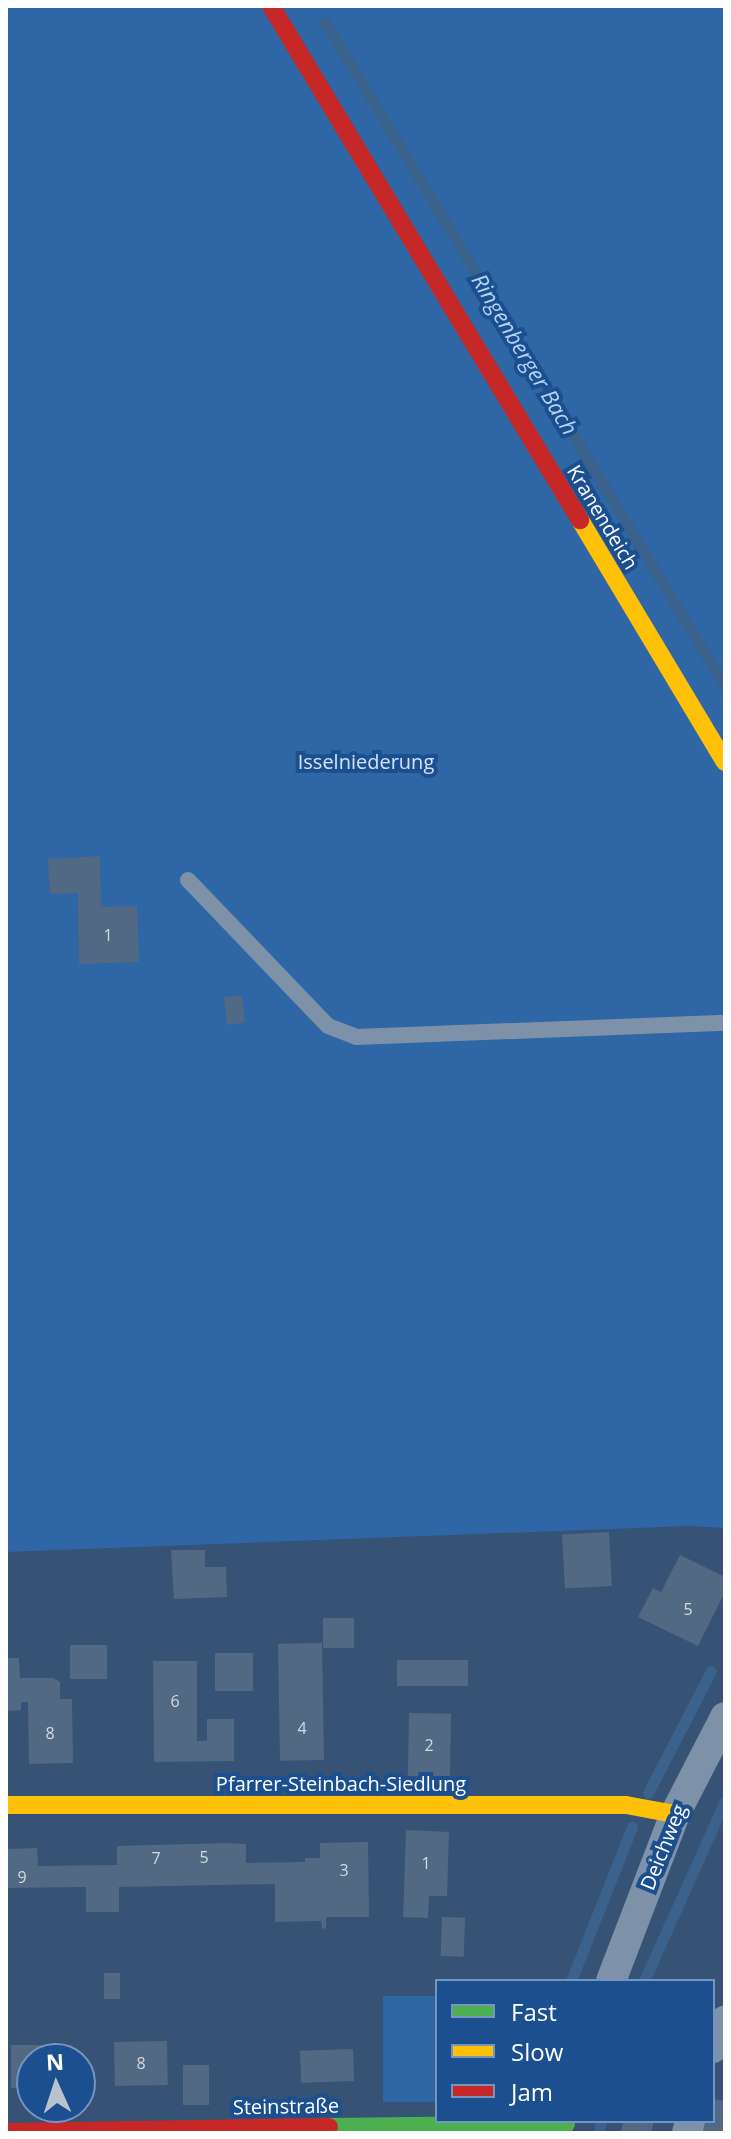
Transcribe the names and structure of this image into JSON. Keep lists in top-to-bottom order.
{
  "streets": {
    "street": [
      "Kranendeich",
      "Pfarrer-Steinbach-Siedlung",
      "Deichweg",
      "Steinstraße"
    ]
  },
  "crossings": [
    ["Pfarrer-Steinbach-Siedlung", "Deichweg"]
  ],
  "water": ["Ringenberger Bach"],
  "parks": ["Isselniederung"],
  "house_numbers": [
    "1",
    "5",
    "6",
    "4",
    "8",
    "2",
    "5",
    "7",
    "1",
    "3",
    "9",
    "8"
  ],
  "legend": ["Fast", "Slow", "Jam"],
  "north": "top"
}
